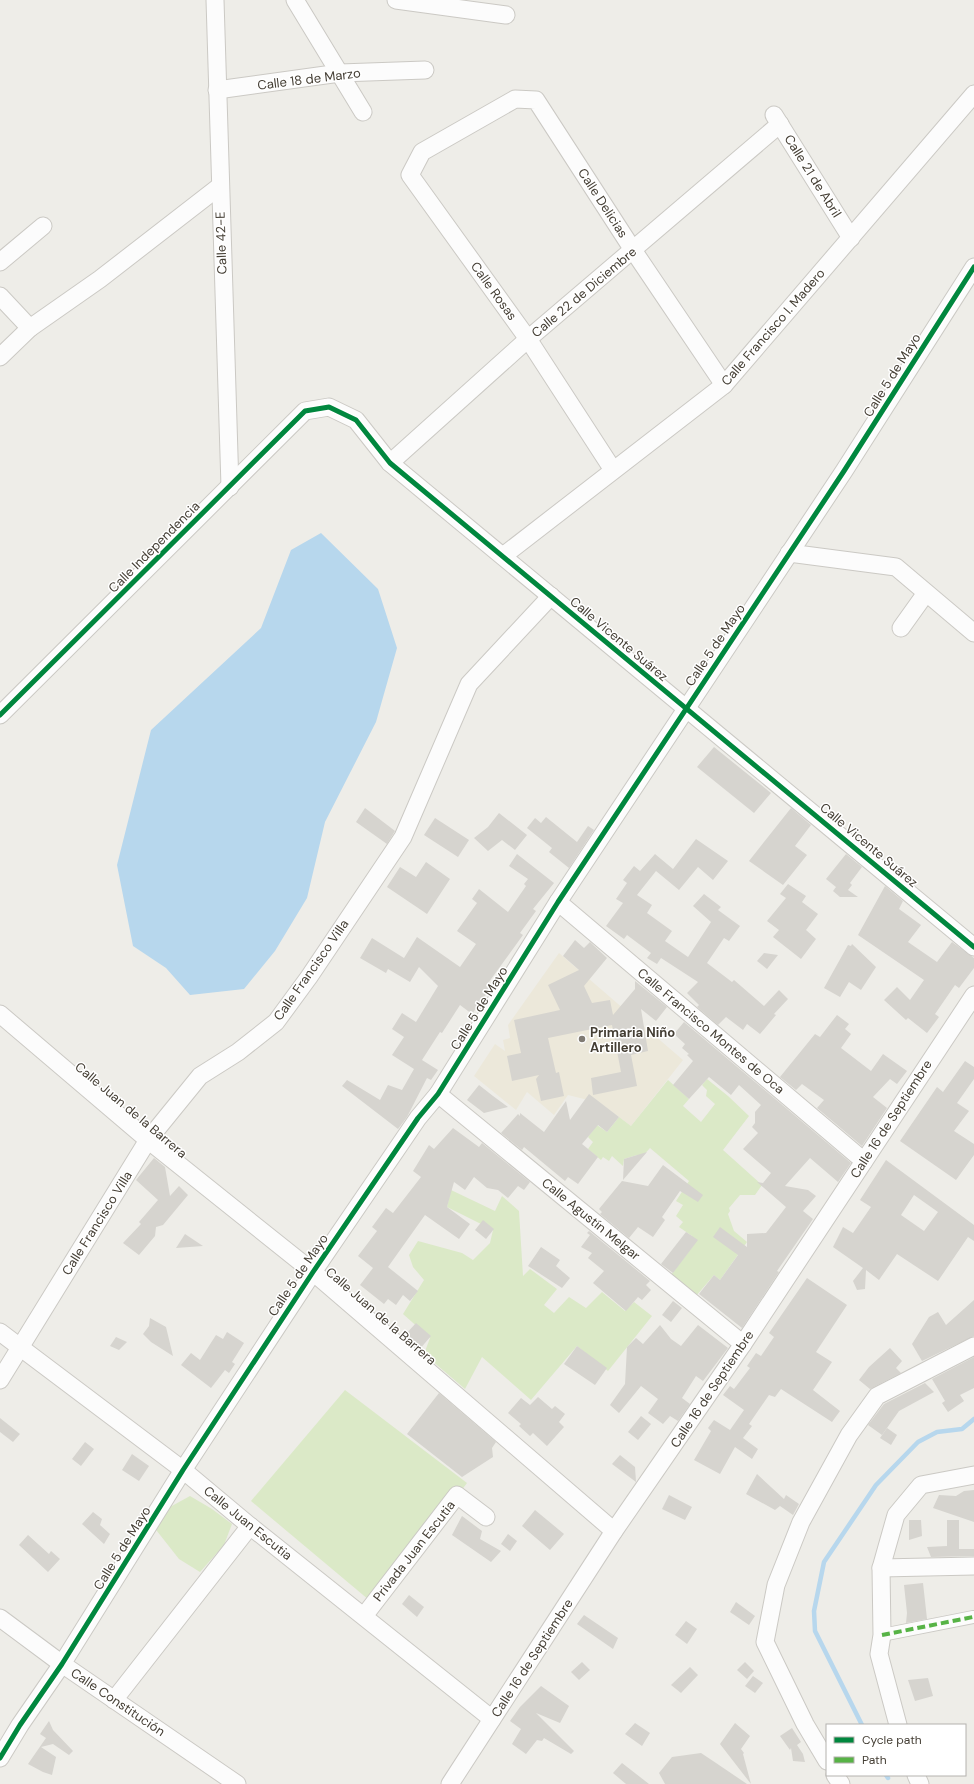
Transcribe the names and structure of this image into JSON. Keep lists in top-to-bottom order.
{
  "streets": {
    "street": [
      "Calle 18 de Marzo",
      "Calle 21 de Abril",
      "Calle Delicias",
      "Calle 42-E",
      "Calle Rosas",
      "Calle 22 de Diciembre",
      "Calle Francisco I. Madero",
      "Calle 5 de Mayo",
      "Calle Independencia",
      "Calle Vicente Suárez",
      "Calle Francisco Villa",
      "Calle Francisco Montes de Oca",
      "Calle Juan de la Barrera",
      "Calle 16 de Septiembre",
      "Calle Agustín Melgar",
      "Calle Juan Escutia",
      "Privada Juan Escutia",
      "Calle Constitución"
    ]
  },
  "crossings": [
    ["Calle 18 de Marzo", "Calle 42-E"],
    ["Calle 21 de Abril", "Calle 22 de Diciembre"],
    ["Calle 21 de Abril", "Calle Francisco I. Madero"],
    ["Calle Delicias", "Calle Rosas"],
    ["Calle Delicias", "Calle 22 de Diciembre"],
    ["Calle Delicias", "Calle Francisco I. Madero"],
    ["Calle 42-E", "Calle Independencia"],
    ["Calle Rosas", "Calle 22 de Diciembre"],
    ["Calle Rosas", "Calle Francisco I. Madero"],
    ["Calle 22 de Diciembre", "Calle Vicente Suárez"],
    ["Calle Francisco I. Madero", "Calle Vicente Suárez"],
    ["Calle 5 de Mayo", "Calle Vicente Suárez"],
    ["Calle 5 de Mayo", "Calle Francisco Montes de Oca"],
    ["Calle 5 de Mayo", "Calle Juan de la Barrera"],
    ["Calle 5 de Mayo", "Calle Agustín Melgar"],
    ["Calle 5 de Mayo", "Calle Juan Escutia"],
    ["Calle 5 de Mayo", "Calle Constitución"],
    ["Calle Independencia", "Calle Vicente Suárez"],
    ["Calle Vicente Suárez", "Calle Francisco Villa"],
    ["Calle Francisco Villa", "Calle Juan de la Barrera"],
    ["Calle Francisco Villa", "Calle Juan Escutia"],
    ["Calle Francisco Montes de Oca", "Calle 16 de Septiembre"],
    ["Calle Juan de la Barrera", "Calle 16 de Septiembre"],
    ["Calle 16 de Septiembre", "Calle Agustín Melgar"],
    ["Calle 16 de Septiembre", "Calle Juan Escutia"],
    ["Calle Juan Escutia", "Privada Juan Escutia"]
  ],
  "places": ["Primaria Niño Artillero"],
  "legend": ["Cycle path", "Path"]
}
